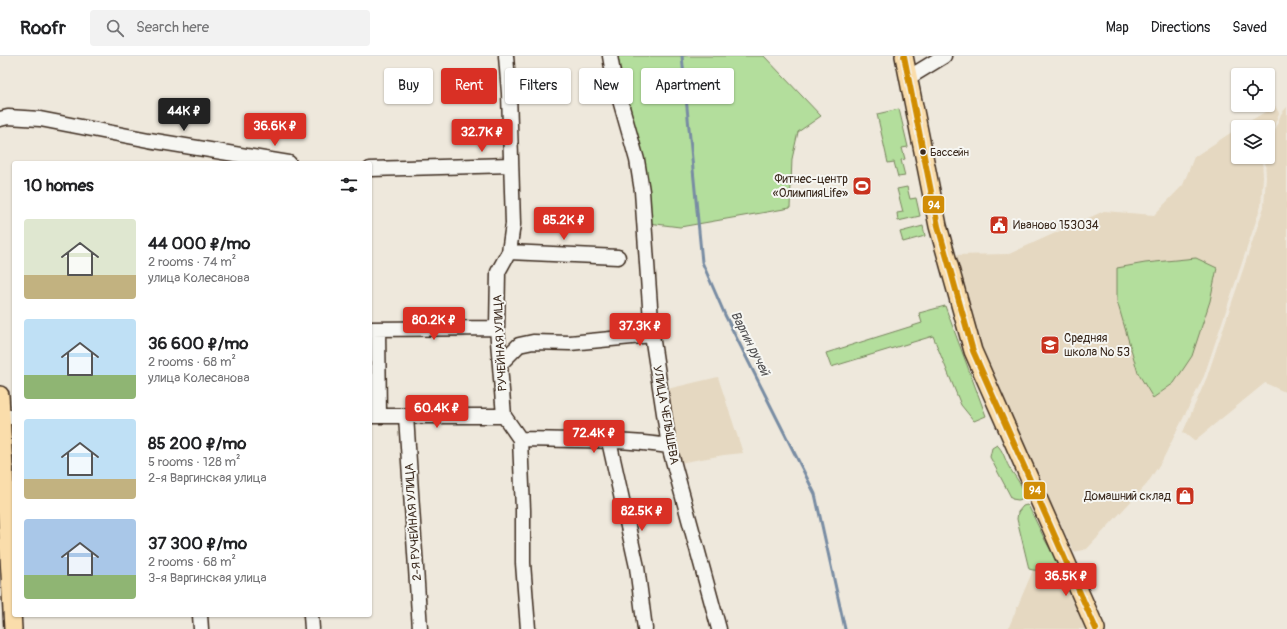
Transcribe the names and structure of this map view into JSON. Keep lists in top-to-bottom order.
{
  "streets": {
    "street": ["РУЧЕЙНАЯ УЛИЦА", "УЛИЦА ЧЕЛЫШЕВА", "2-Я РУЧЕЙНАЯ УЛИЦА"]
  },
  "water": ["Варгин ручей"],
  "places": {
    "other": ["Бассейн"],
    "sports": ["Фитнес-центр «ОлимпияLife»"],
    "public building": ["Иваново 153034"],
    "school or university": ["Средняя школа № 53"],
    "shop": ["Домашний склад"]
  },
  "lines": ["transit line 94"],
  "page": {
    "header": "Roofr",
    "search": "Search here",
    "nav": ["Map", "Directions", "Saved"],
    "chip": [
      "Buy",
      "Rent",
      "Filters",
      "New",
      "Apartment"
    ],
    "price": [
      "44K ₽",
      "36.6K ₽",
      "32.7K ₽",
      "85.2K ₽",
      "80.2K ₽",
      "37.3K ₽",
      "60.4K ₽",
      "72.4K ₽",
      "82.5K ₽",
      "36.5K ₽"
    ],
    "heading": "10 homes",
    "list": [
      {
        "name": "44 000 ₽/mo",
        "note": "2 rooms · 74 m² · улица Колесанова"
      },
      {
        "name": "36 600 ₽/mo",
        "note": "2 rooms · 68 m² · улица Колесанова"
      },
      {
        "name": "85 200 ₽/mo",
        "note": "5 rooms · 128 m² · 2-я Варгинская улица"
      },
      {
        "name": "37 300 ₽/mo",
        "note": "2 rooms · 68 m² · 3-я Варгинская улица"
      }
    ]
  }
}
